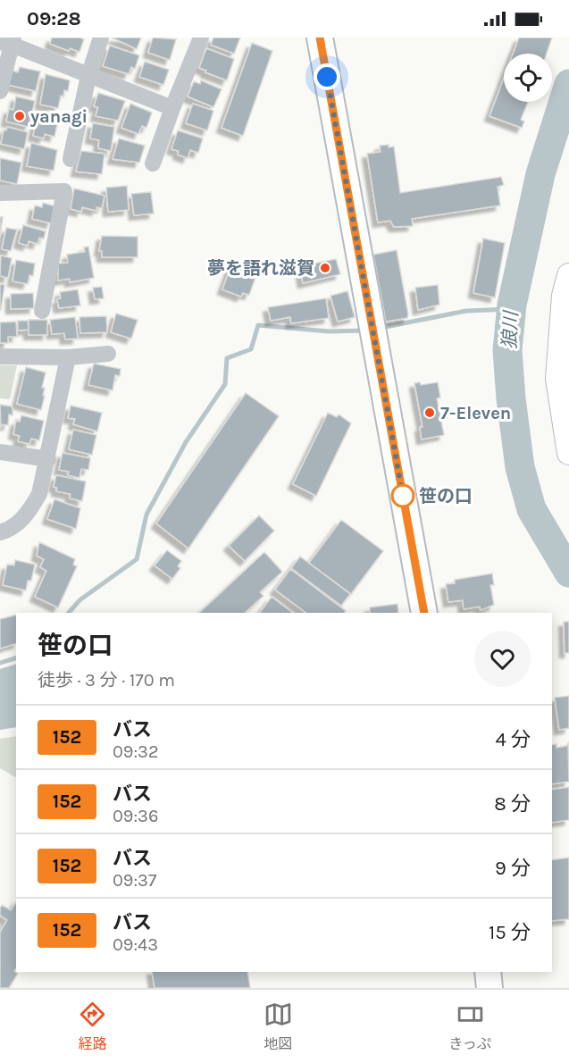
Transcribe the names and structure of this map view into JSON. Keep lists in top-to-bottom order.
{
  "water": ["狼川"],
  "places": [
    "yanagi",
    "夢を語れ滋賀",
    "7-Eleven",
    "笹の口"
  ],
  "lines": ["bus line 152"],
  "page": {
    "status": "09:28",
    "heading": ["笹の口", "徒歩 · 3 分 · 170 m"],
    "list": [
      {
        "mark": "152",
        "name": "バス",
        "note": "09:32",
        "value": "4 分"
      },
      {
        "mark": "152",
        "name": "バス",
        "note": "09:36",
        "value": "8 分"
      },
      {
        "mark": "152",
        "name": "バス",
        "note": "09:37",
        "value": "9 分"
      },
      {
        "mark": "152",
        "name": "バス",
        "note": "09:43",
        "value": "15 分"
      }
    ],
    "tabs": ["経路", "地図", "きっぷ"]
  }
}
